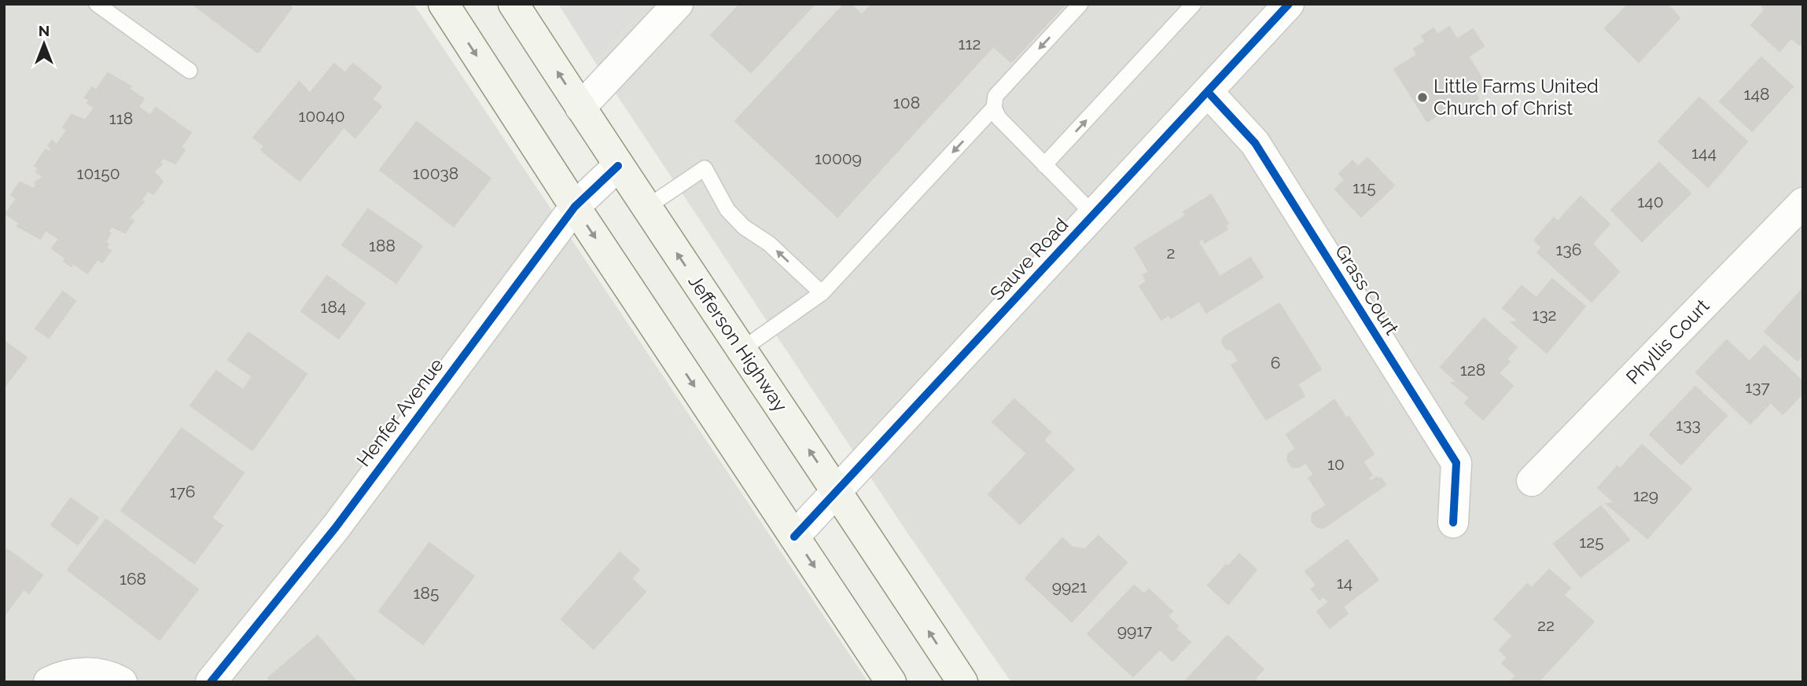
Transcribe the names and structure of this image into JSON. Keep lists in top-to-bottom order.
{
  "streets": {
    "main road": ["Jefferson Highway"],
    "street": [
      "Sauve Road",
      "Grass Court",
      "Phyllis Court",
      "Henfer Avenue"
    ]
  },
  "crossings": [
    ["Sauve Road", "Grass Court"],
    ["Sauve Road", "Jefferson Highway"],
    ["Jefferson Highway", "Henfer Avenue"]
  ],
  "places": ["Little Farms United Church of Christ"],
  "house_numbers": [
    "112",
    "148",
    "108",
    "10040",
    "118",
    "144",
    "10009",
    "10150",
    "10038",
    "115",
    "140",
    "188",
    "136",
    "2",
    "184",
    "132",
    "6",
    "128",
    "137",
    "133",
    "10",
    "176",
    "129",
    "125",
    "168",
    "14",
    "9921",
    "185",
    "22",
    "9917"
  ],
  "north": "top"
}
